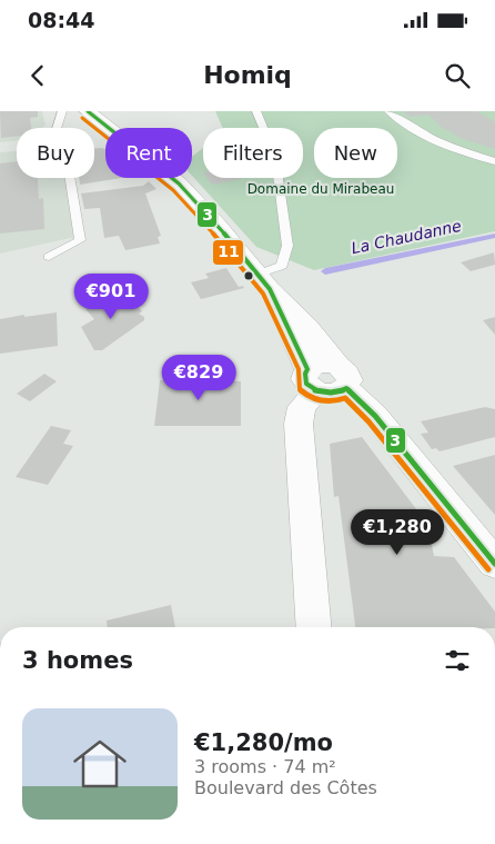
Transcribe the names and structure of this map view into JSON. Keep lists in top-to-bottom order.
{
  "water": ["La Chaudanne"],
  "parks": ["Domaine du Mirabeau"],
  "lines": ["transit line 3", "transit line 11"],
  "page": {
    "status": "08:44",
    "header": "Homiq",
    "chip": [
      "Buy",
      "Rent",
      "Filters",
      "New"
    ],
    "price": ["€901", "€829", "€1,280"],
    "heading": "3 homes",
    "list": [
      {
        "name": "€1,280/mo",
        "note": "3 rooms · 74 m² · Boulevard des Côtes"
      }
    ]
  }
}
